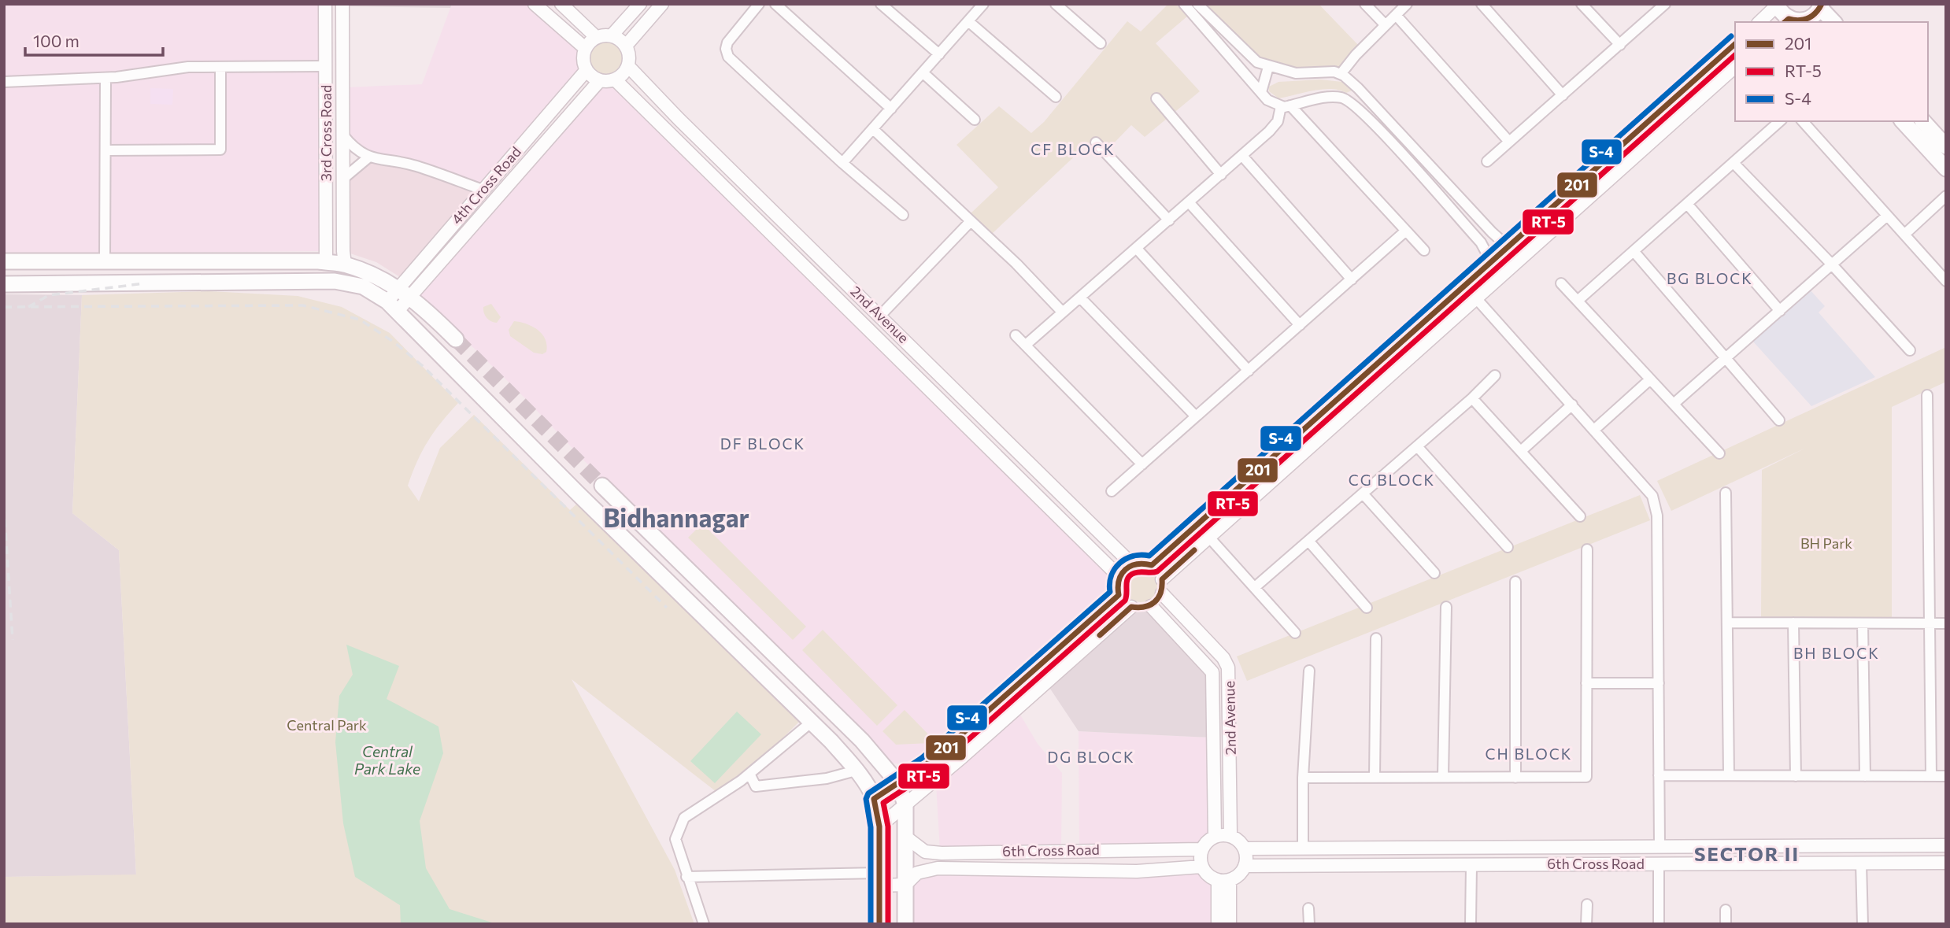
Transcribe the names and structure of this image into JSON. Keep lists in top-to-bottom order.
{
  "streets": {
    "street": [
      "3rd Cross Road",
      "4th Cross Road",
      "2nd Avenue",
      "6th Cross Road"
    ]
  },
  "crossings": [
    ["4th Cross Road", "2nd Avenue"],
    ["2nd Avenue", "6th Cross Road"]
  ],
  "districts": [
    "CF BLOCK",
    "BG BLOCK",
    "DF BLOCK",
    "CG BLOCK",
    "Bidhannagar",
    "BH BLOCK",
    "CH BLOCK",
    "DG BLOCK",
    "SECTOR II"
  ],
  "water": ["Central Park Lake"],
  "parks": ["BH Park", "Central Park"],
  "lines": ["transit line 201", "transit line S-4", "transit line RT-5"],
  "legend": ["201", "RT-5", "S-4"],
  "scale_bar": "100 m"
}
